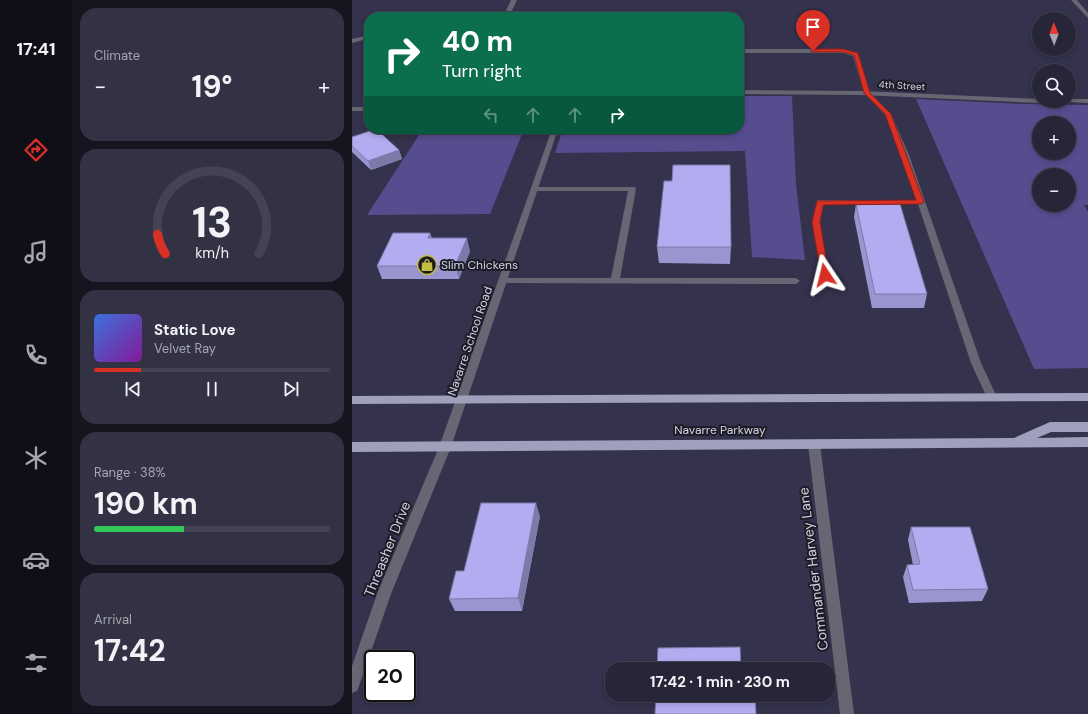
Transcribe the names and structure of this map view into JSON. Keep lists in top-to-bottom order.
{
  "streets": {
    "highway": ["Navarre Parkway"],
    "street": [
      "4th Street",
      "Navarre School Road",
      "Threasher Drive",
      "Commander Harvey Lane"
    ]
  },
  "crossings": [
    ["Navarre School Road", "Navarre Parkway"],
    ["Navarre School Road", "Threasher Drive"],
    ["Navarre Parkway", "Threasher Drive"],
    ["Navarre Parkway", "Commander Harvey Lane"]
  ],
  "places": {
    "shop": ["Slim Chickens"]
  },
  "north": "top",
  "page": {
    "tabs": "17:41",
    "tile": [
      "Climate",
      ["Range · 38%", "190 km"],
      ["Arrival", "17:42"]
    ],
    "map_buttons": ["+", "−"],
    "turn": ["40 m", "Turn right"],
    "heat": ["−", "19°", "+"],
    "song": ["Static Love", "Velvet Ray"],
    "limit": "20",
    "trip": "17:42 · 1 min · 230 m",
    "gauge": ["13", "km/h"]
  }
}
